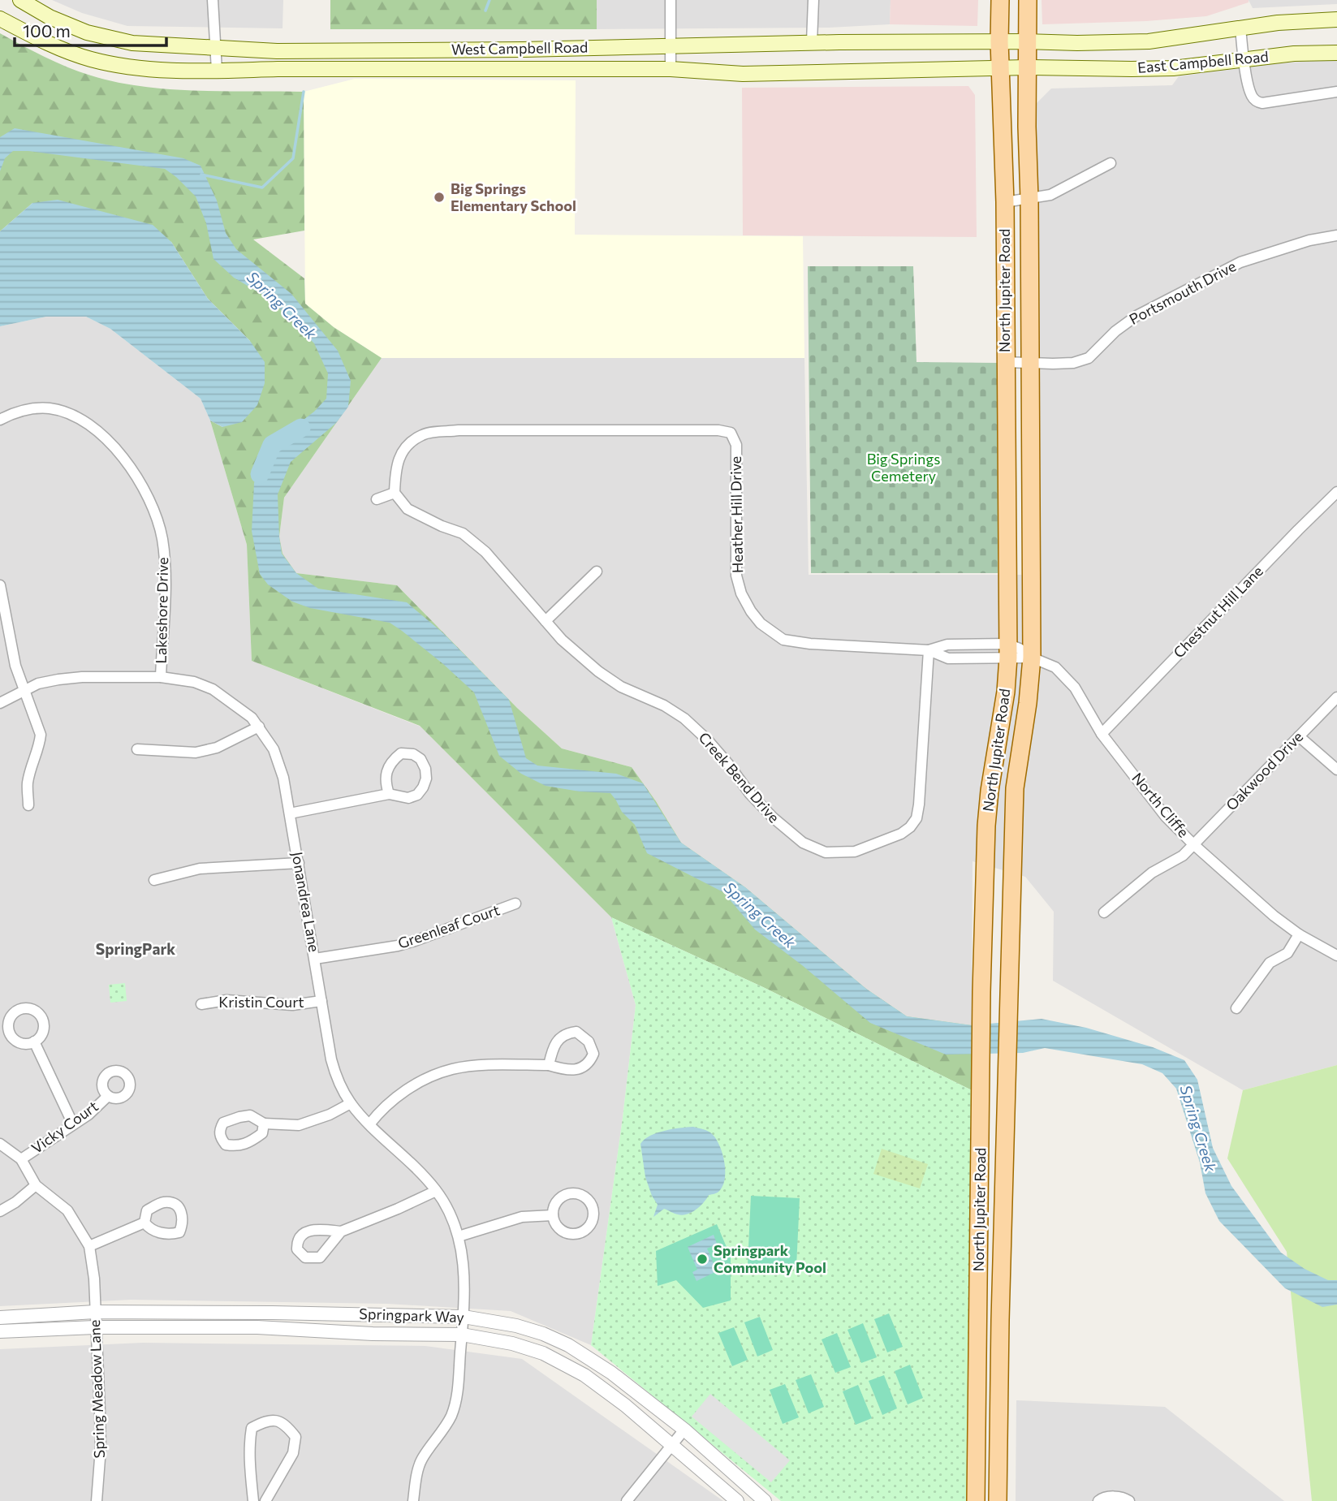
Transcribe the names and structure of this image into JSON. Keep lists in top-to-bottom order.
{
  "streets": {
    "main road": ["West Campbell Road", "East Campbell Road", "North Jupiter Road"],
    "street": [
      "Portsmouth Drive",
      "Heather Hill Drive",
      "Lakeshore Drive",
      "Chestnut Hill Lane",
      "Oakwood Drive",
      "Creek Bend Drive",
      "North Cliffe",
      "Jonandrea Lane",
      "Greenleaf Court",
      "Kristin Court",
      "Vicky Court",
      "Springpark Way",
      "Spring Meadow Lane"
    ]
  },
  "crossings": [
    ["West Campbell Road", "East Campbell Road"],
    ["West Campbell Road", "North Jupiter Road"],
    ["East Campbell Road", "North Jupiter Road"],
    ["North Jupiter Road", "Portsmouth Drive"],
    ["North Jupiter Road", "Heather Hill Drive"],
    ["North Jupiter Road", "North Cliffe"],
    ["Heather Hill Drive", "Creek Bend Drive"],
    ["Lakeshore Drive", "Jonandrea Lane"],
    ["Chestnut Hill Lane", "North Cliffe"],
    ["Oakwood Drive", "North Cliffe"],
    ["Jonandrea Lane", "Greenleaf Court"],
    ["Jonandrea Lane", "Kristin Court"],
    ["Jonandrea Lane", "Springpark Way"],
    ["Springpark Way", "Spring Meadow Lane"]
  ],
  "districts": ["SpringPark"],
  "water": ["Spring Creek"],
  "parks": ["Big Springs Cemetery"],
  "places": ["Big Springs Elementary School", "Springpark Community Pool"],
  "scale_bar": "100 m"
}
